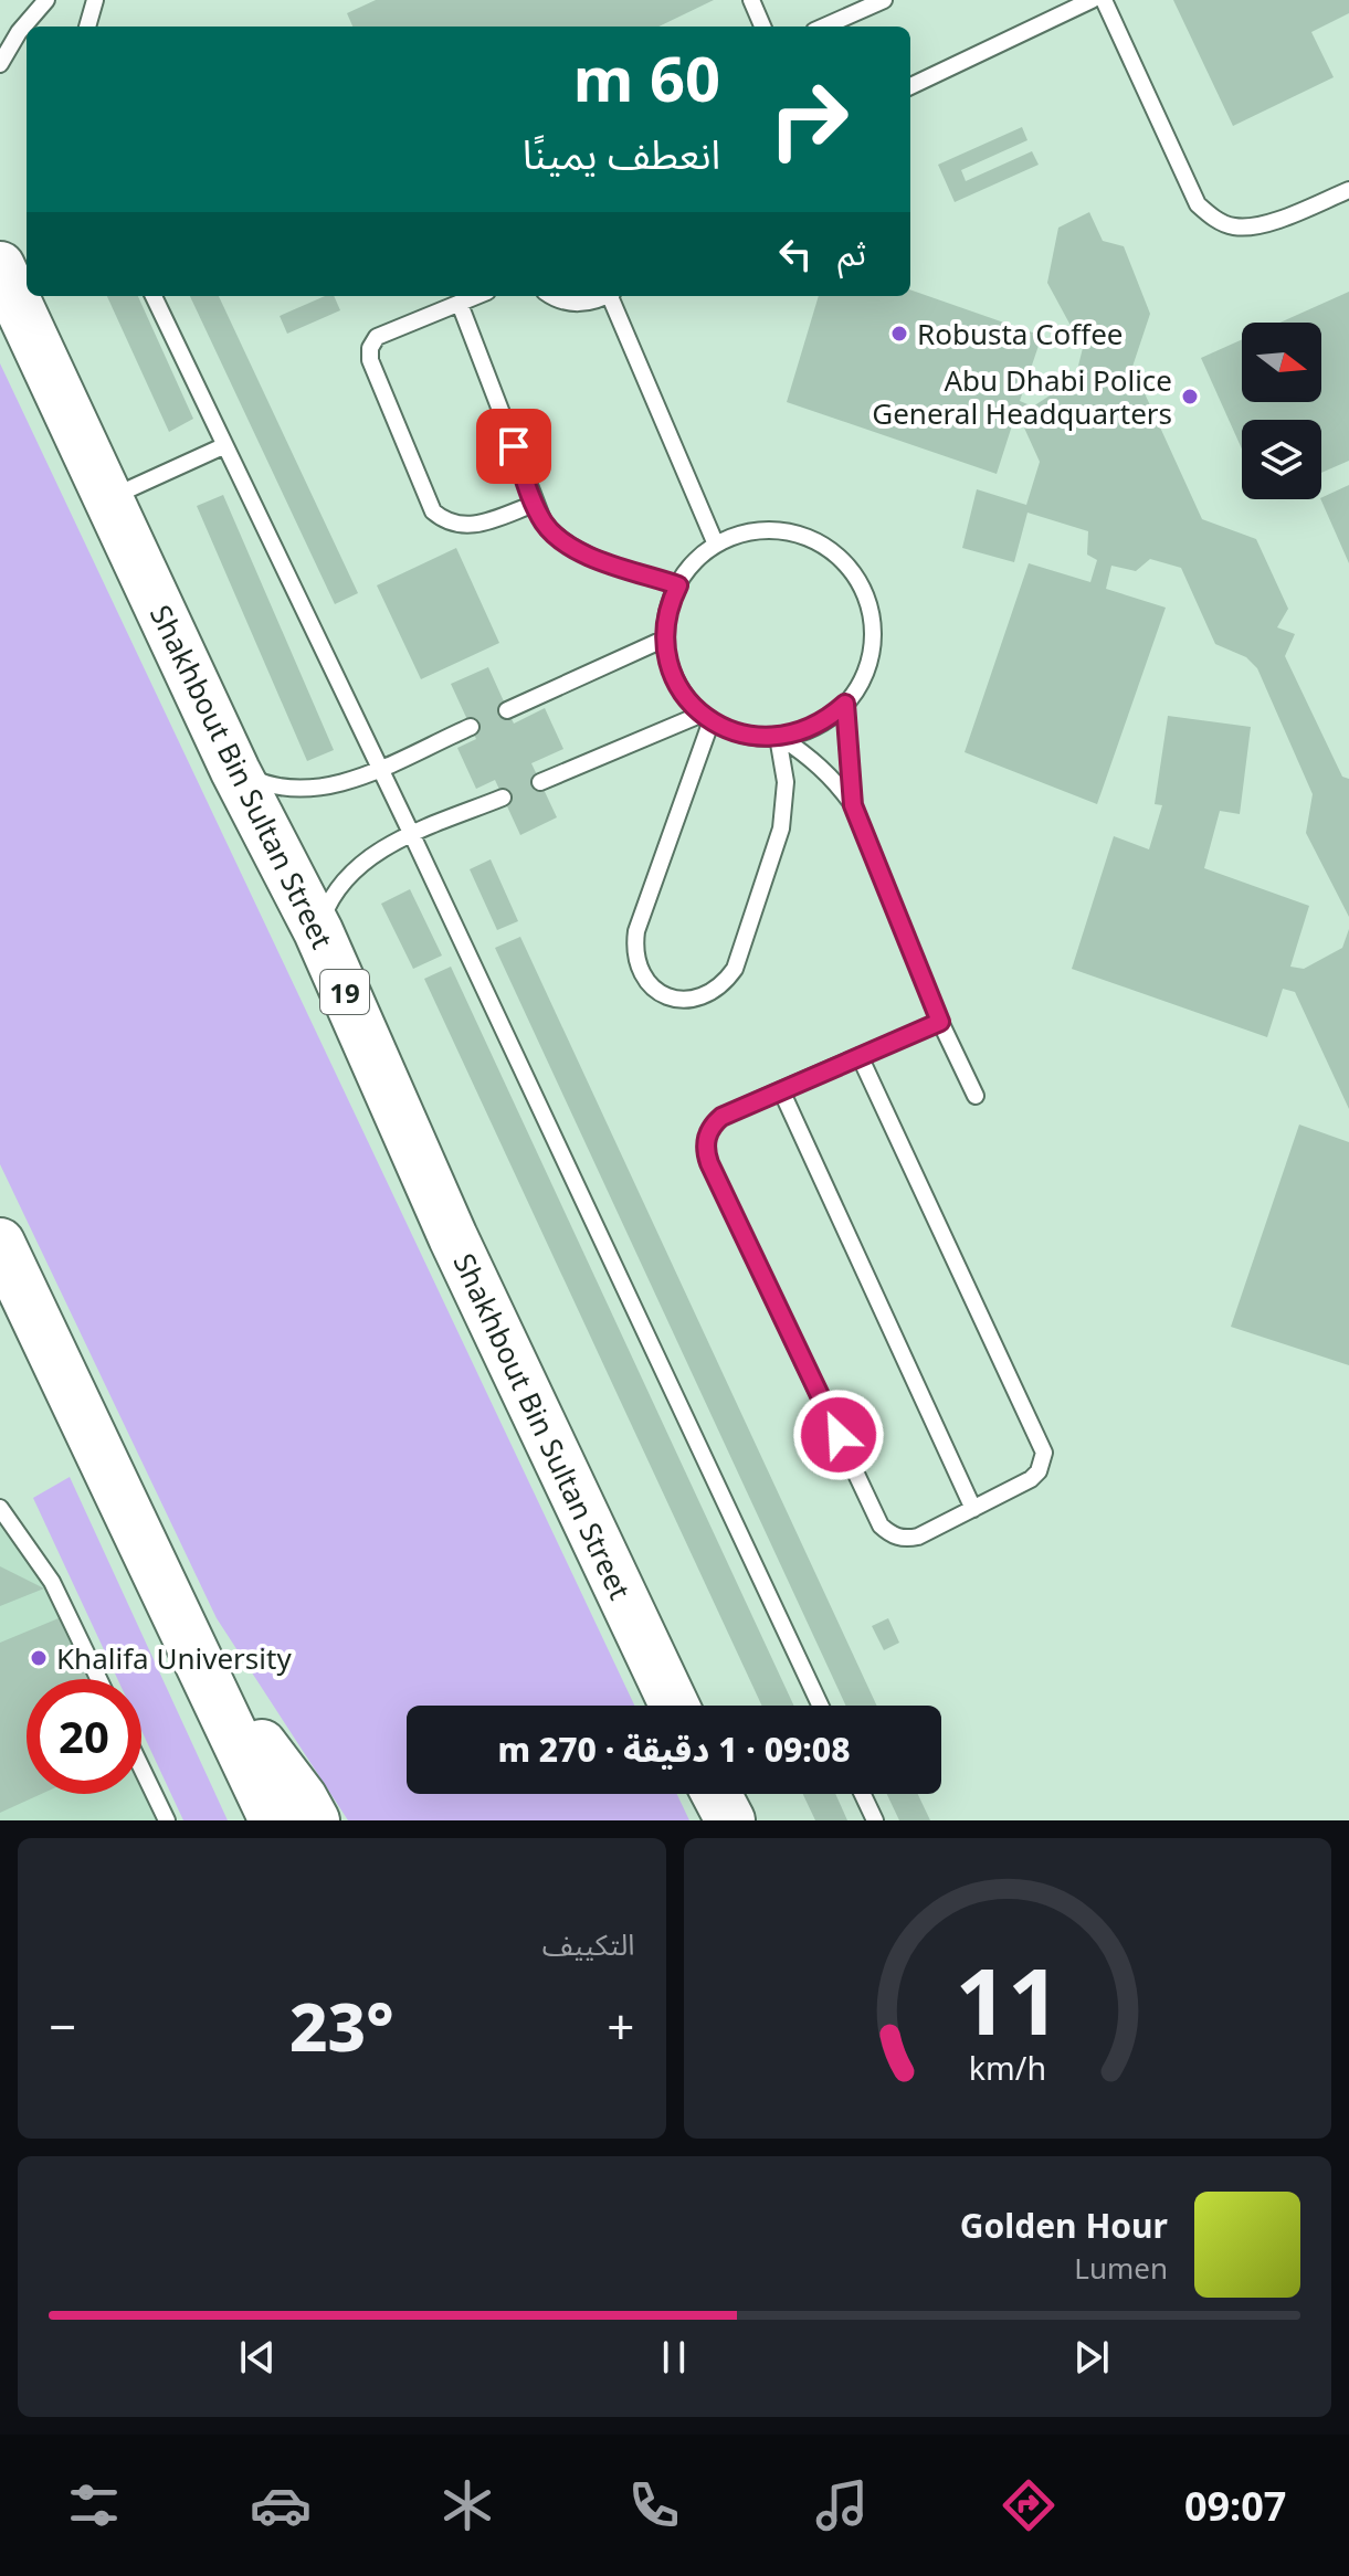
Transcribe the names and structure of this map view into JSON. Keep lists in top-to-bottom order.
{
  "streets": {
    "main road": ["Shakhbout Bin Sultan Street", "19"]
  },
  "places": ["Robusta Coffee", "Abu Dhabi Police General Headquarters", "Khalifa University"],
  "north": "right",
  "page": {
    "turn": ["60 m", "انعطف يمينًا"],
    "then": "ثم",
    "limit": "20",
    "trip": "09:08 · 1 دقيقة · 270 m",
    "tile": "التكييف",
    "heat": ["−", "23°", "+"],
    "song": ["Golden Hour", "Lumen"],
    "tabs": "09:07",
    "gauge": ["11", "km/h"]
  }
}
